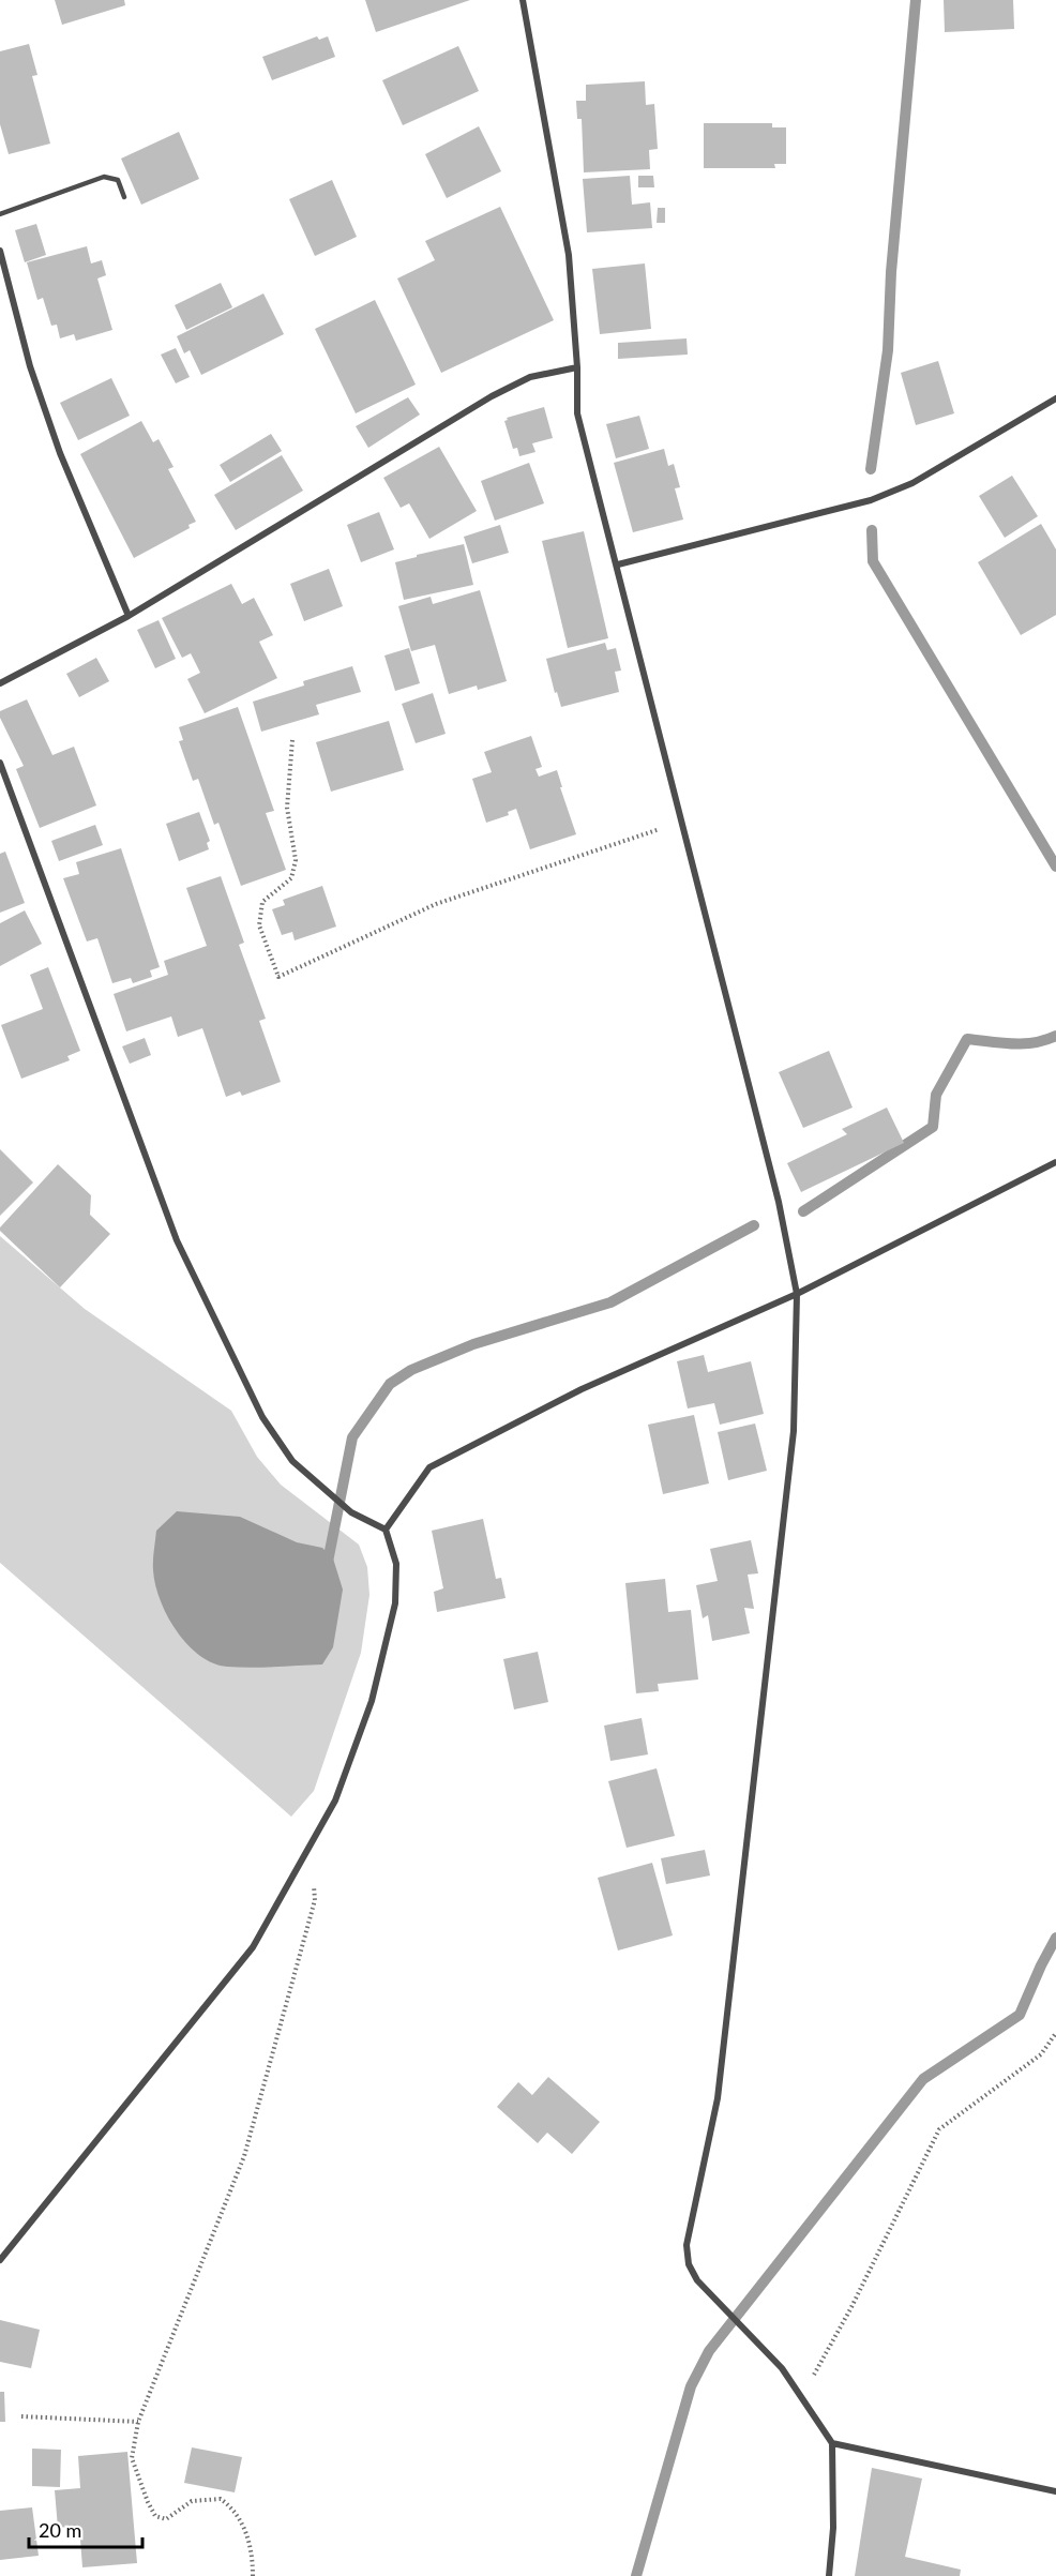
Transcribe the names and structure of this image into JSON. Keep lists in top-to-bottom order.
{
  "scale_bar": "20 m"
}
